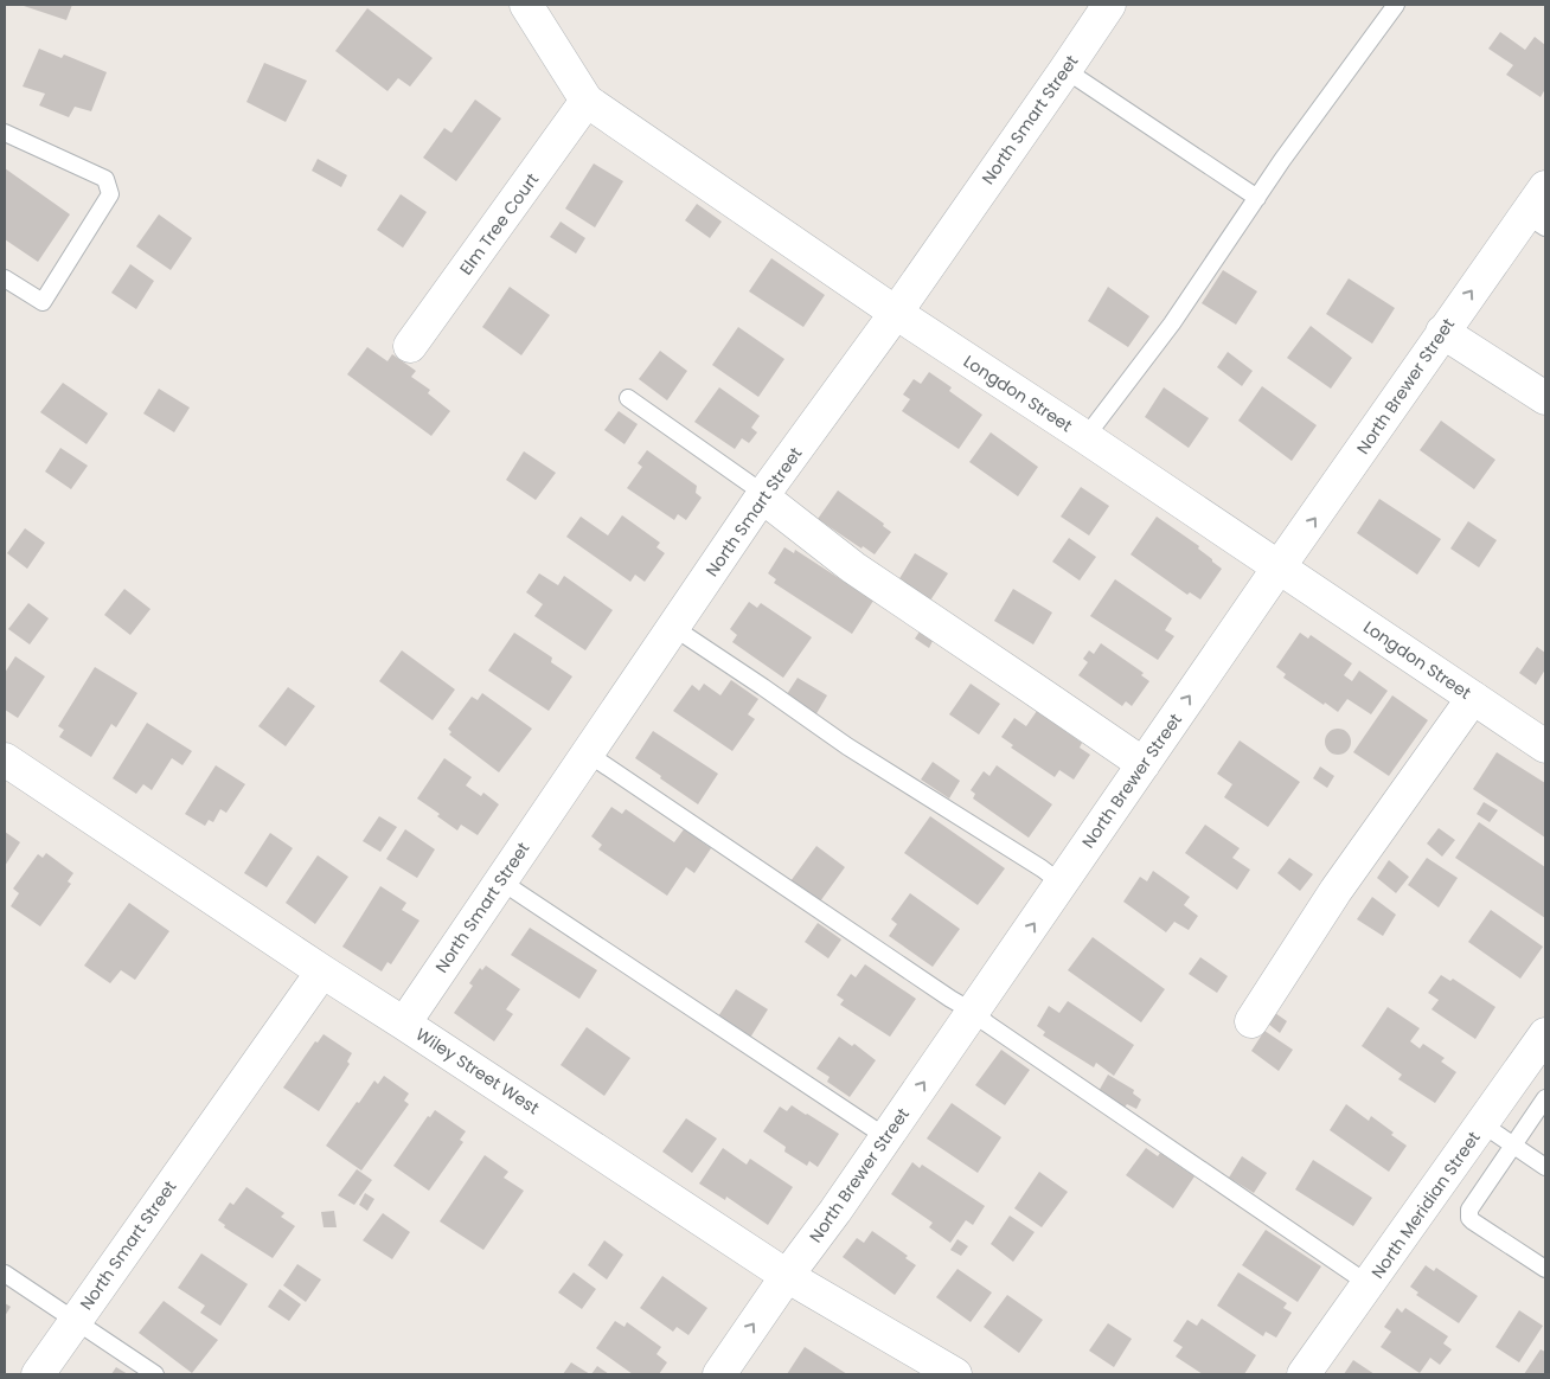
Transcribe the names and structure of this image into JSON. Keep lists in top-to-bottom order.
{
  "streets": {
    "street": [
      "North Smart Street",
      "Elm Tree Court",
      "North Brewer Street",
      "Longdon Street",
      "Wiley Street West",
      "North Meridian Street"
    ]
  },
  "crossings": [
    ["North Smart Street", "Longdon Street"],
    ["North Smart Street", "Wiley Street West"],
    ["Elm Tree Court", "Longdon Street"],
    ["North Brewer Street", "Longdon Street"],
    ["North Brewer Street", "Wiley Street West"]
  ],
  "one_way": ["North Brewer Street"]
}
